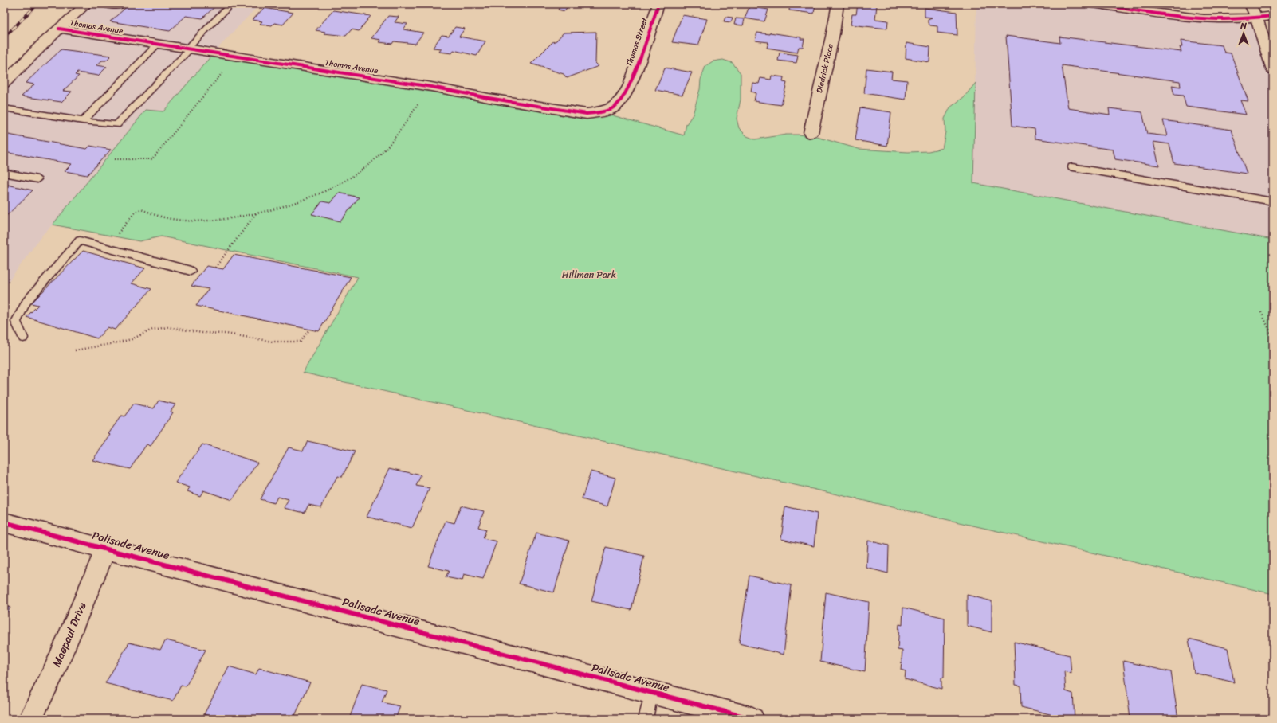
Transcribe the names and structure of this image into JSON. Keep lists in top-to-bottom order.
{
  "streets": {
    "street": [
      "Thomas Avenue",
      "Thomas Street",
      "Diedrick Place",
      "Palisade Avenue",
      "Maepaul Drive"
    ]
  },
  "crossings": [
    ["Thomas Avenue", "Thomas Street"],
    ["Palisade Avenue", "Maepaul Drive"]
  ],
  "parks": ["Hillman Park"],
  "north": "top"
}
